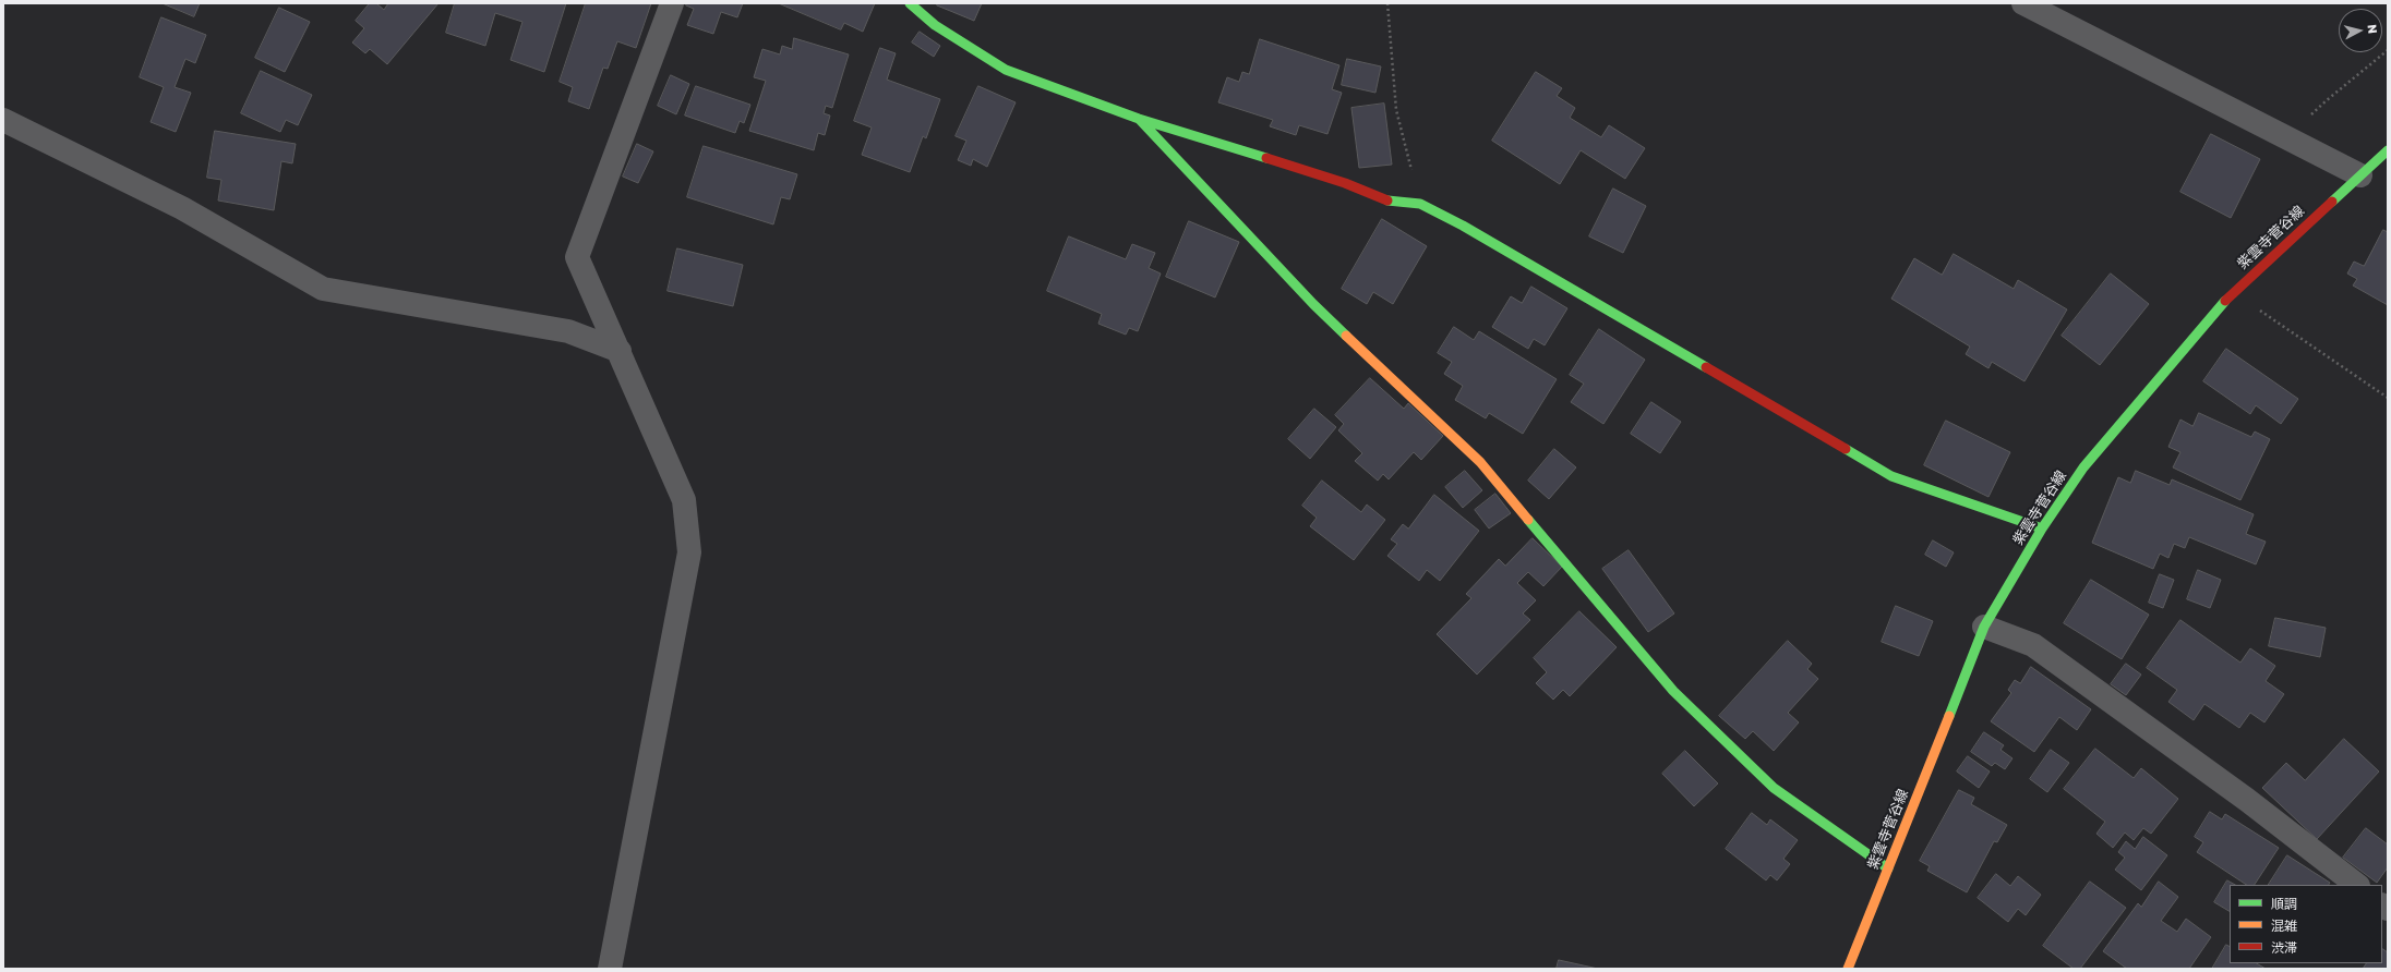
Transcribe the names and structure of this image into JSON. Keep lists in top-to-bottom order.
{
  "streets": {
    "street": ["紫雲寺菅谷線"]
  },
  "legend": ["順調", "混雑", "渋滞"],
  "north": "right"
}
